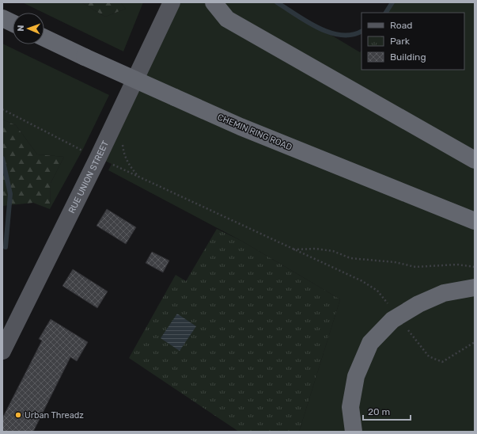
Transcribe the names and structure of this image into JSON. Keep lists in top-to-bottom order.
{
  "streets": {
    "highway": ["CHEMIN RING ROAD"],
    "main road": ["RUE UNION STREET"]
  },
  "places": ["Urban Threadz"],
  "legend": ["Road", "Park", "Building"],
  "scale_bar": "20 m",
  "north": "left"
}
